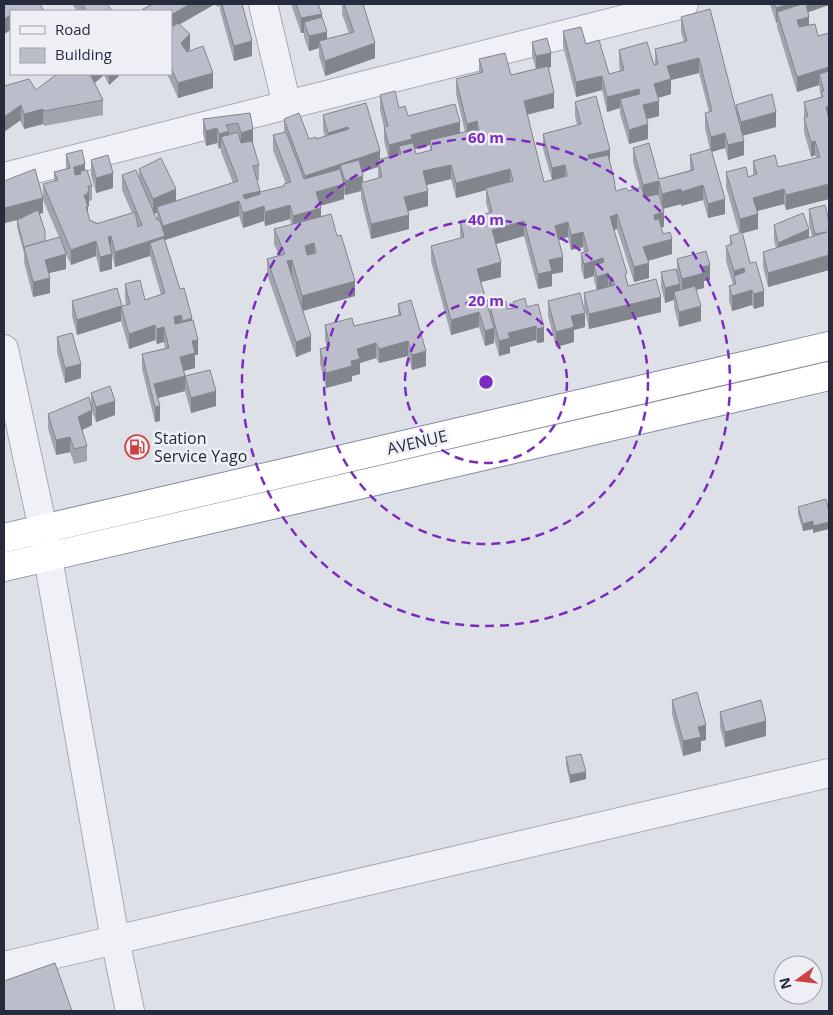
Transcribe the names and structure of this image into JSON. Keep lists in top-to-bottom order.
{
  "streets": {
    "highway": ["AVENUE"]
  },
  "places": {
    "fuel station": ["Station Service Yago"]
  },
  "legend": ["Road", "Building"],
  "north": "left",
  "rings": ["60 m", "40 m", "20 m"]
}
